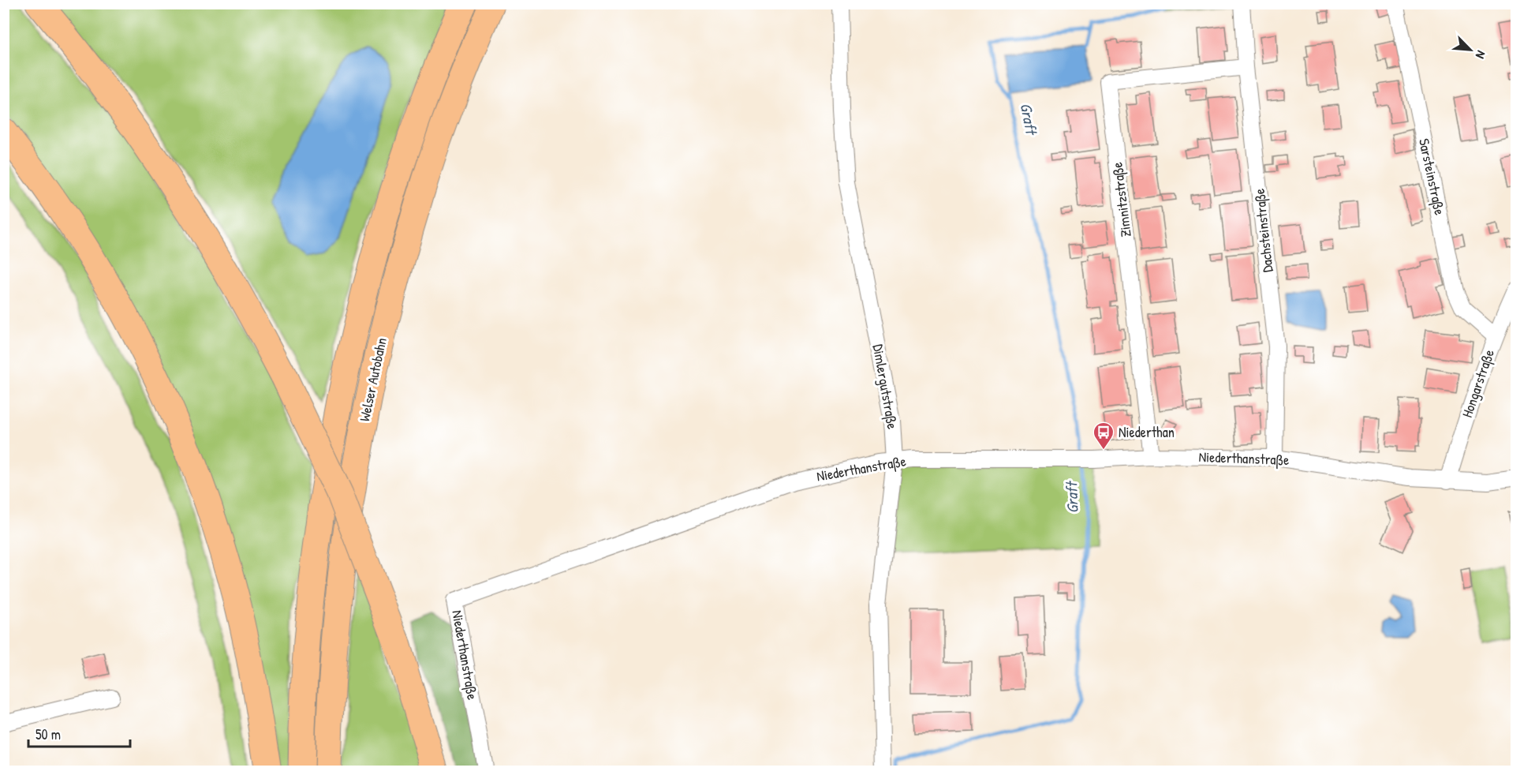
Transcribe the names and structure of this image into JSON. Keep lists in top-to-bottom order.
{
  "streets": {
    "highway": ["Welser Autobahn"],
    "street": [
      "Sarsteinstraße",
      "Zimnitzstraße",
      "Dachsteinstraße",
      "Hongarstraße",
      "Dimlergutstraße",
      "Niederthanstraße"
    ]
  },
  "crossings": [
    ["Sarsteinstraße", "Hongarstraße"],
    ["Zimnitzstraße", "Dachsteinstraße"],
    ["Zimnitzstraße", "Niederthanstraße"],
    ["Dachsteinstraße", "Niederthanstraße"],
    ["Hongarstraße", "Niederthanstraße"],
    ["Dimlergutstraße", "Niederthanstraße"]
  ],
  "water": ["Graft"],
  "places": {
    "bus stop": ["Niederthan"]
  },
  "scale_bar": "50 m",
  "north": "bottom right"
}
